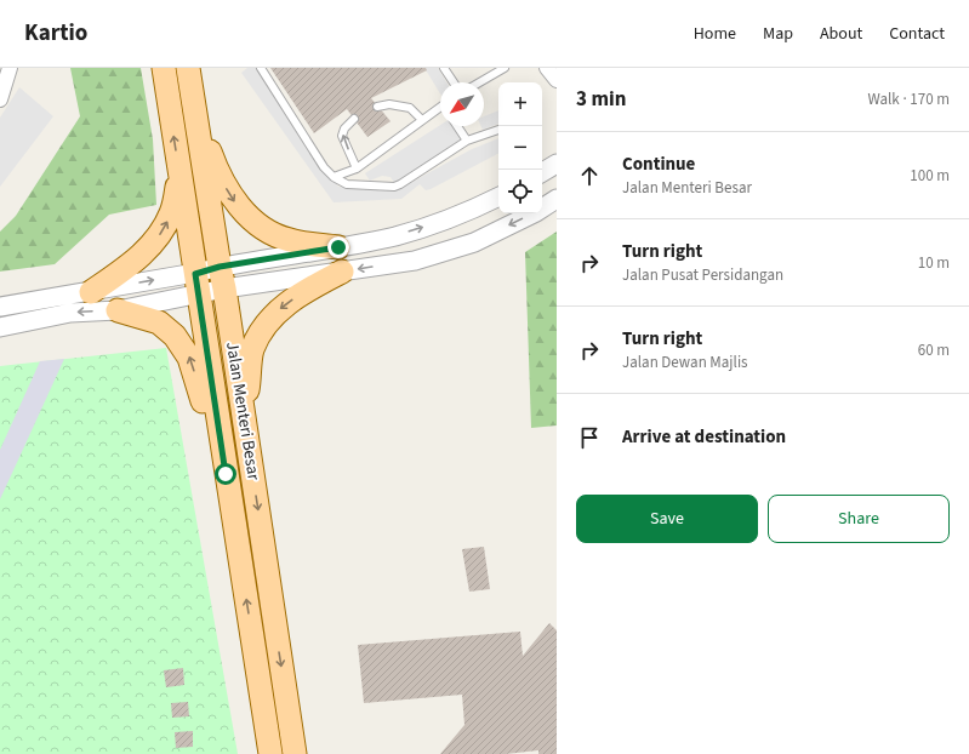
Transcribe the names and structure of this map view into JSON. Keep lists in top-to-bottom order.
{
  "streets": {
    "main road": ["Jalan Menteri Besar"]
  },
  "north": "bottom left",
  "page": {
    "header": "Kartio",
    "nav": [
      "Home",
      "Map",
      "About",
      "Contact"
    ],
    "heading": ["3 min", "Walk · 170 m"],
    "map_buttons": ["+", "−"],
    "list": [
      ["Continue", "Jalan Menteri Besar", "100 m"],
      ["Turn right", "Jalan Pusat Persidangan", "10 m"],
      ["Turn right", "Jalan Dewan Majlis", "60 m"],
      "Arrive at destination"
    ],
    "buttons": ["Save", "Share"]
  }
}
